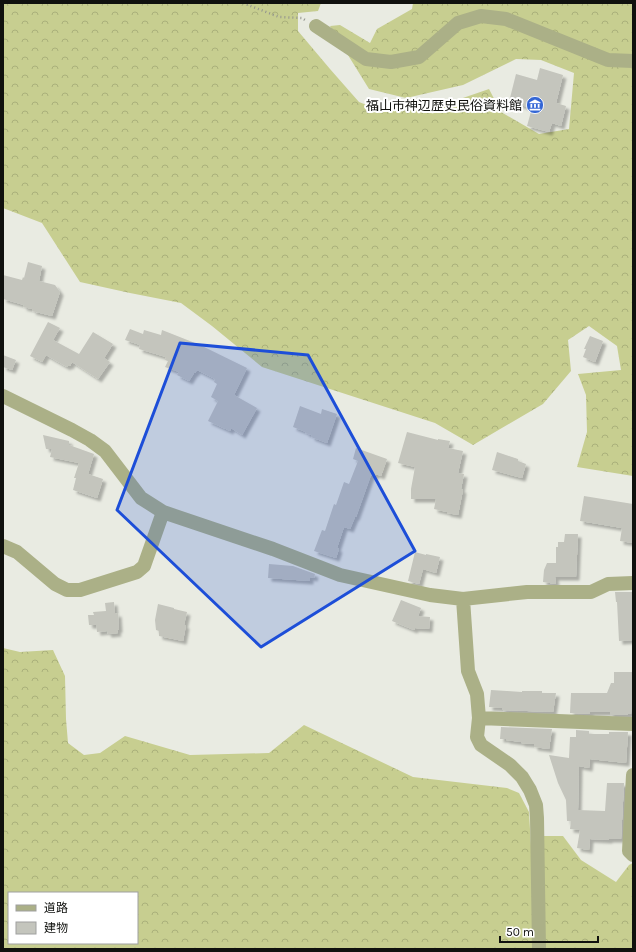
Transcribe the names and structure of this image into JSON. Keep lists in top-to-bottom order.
{
  "places": {
    "museum": ["福山市神辺歴史民俗資料館"]
  },
  "legend": ["道路", "建物"],
  "scale_bar": "50 m"
}
